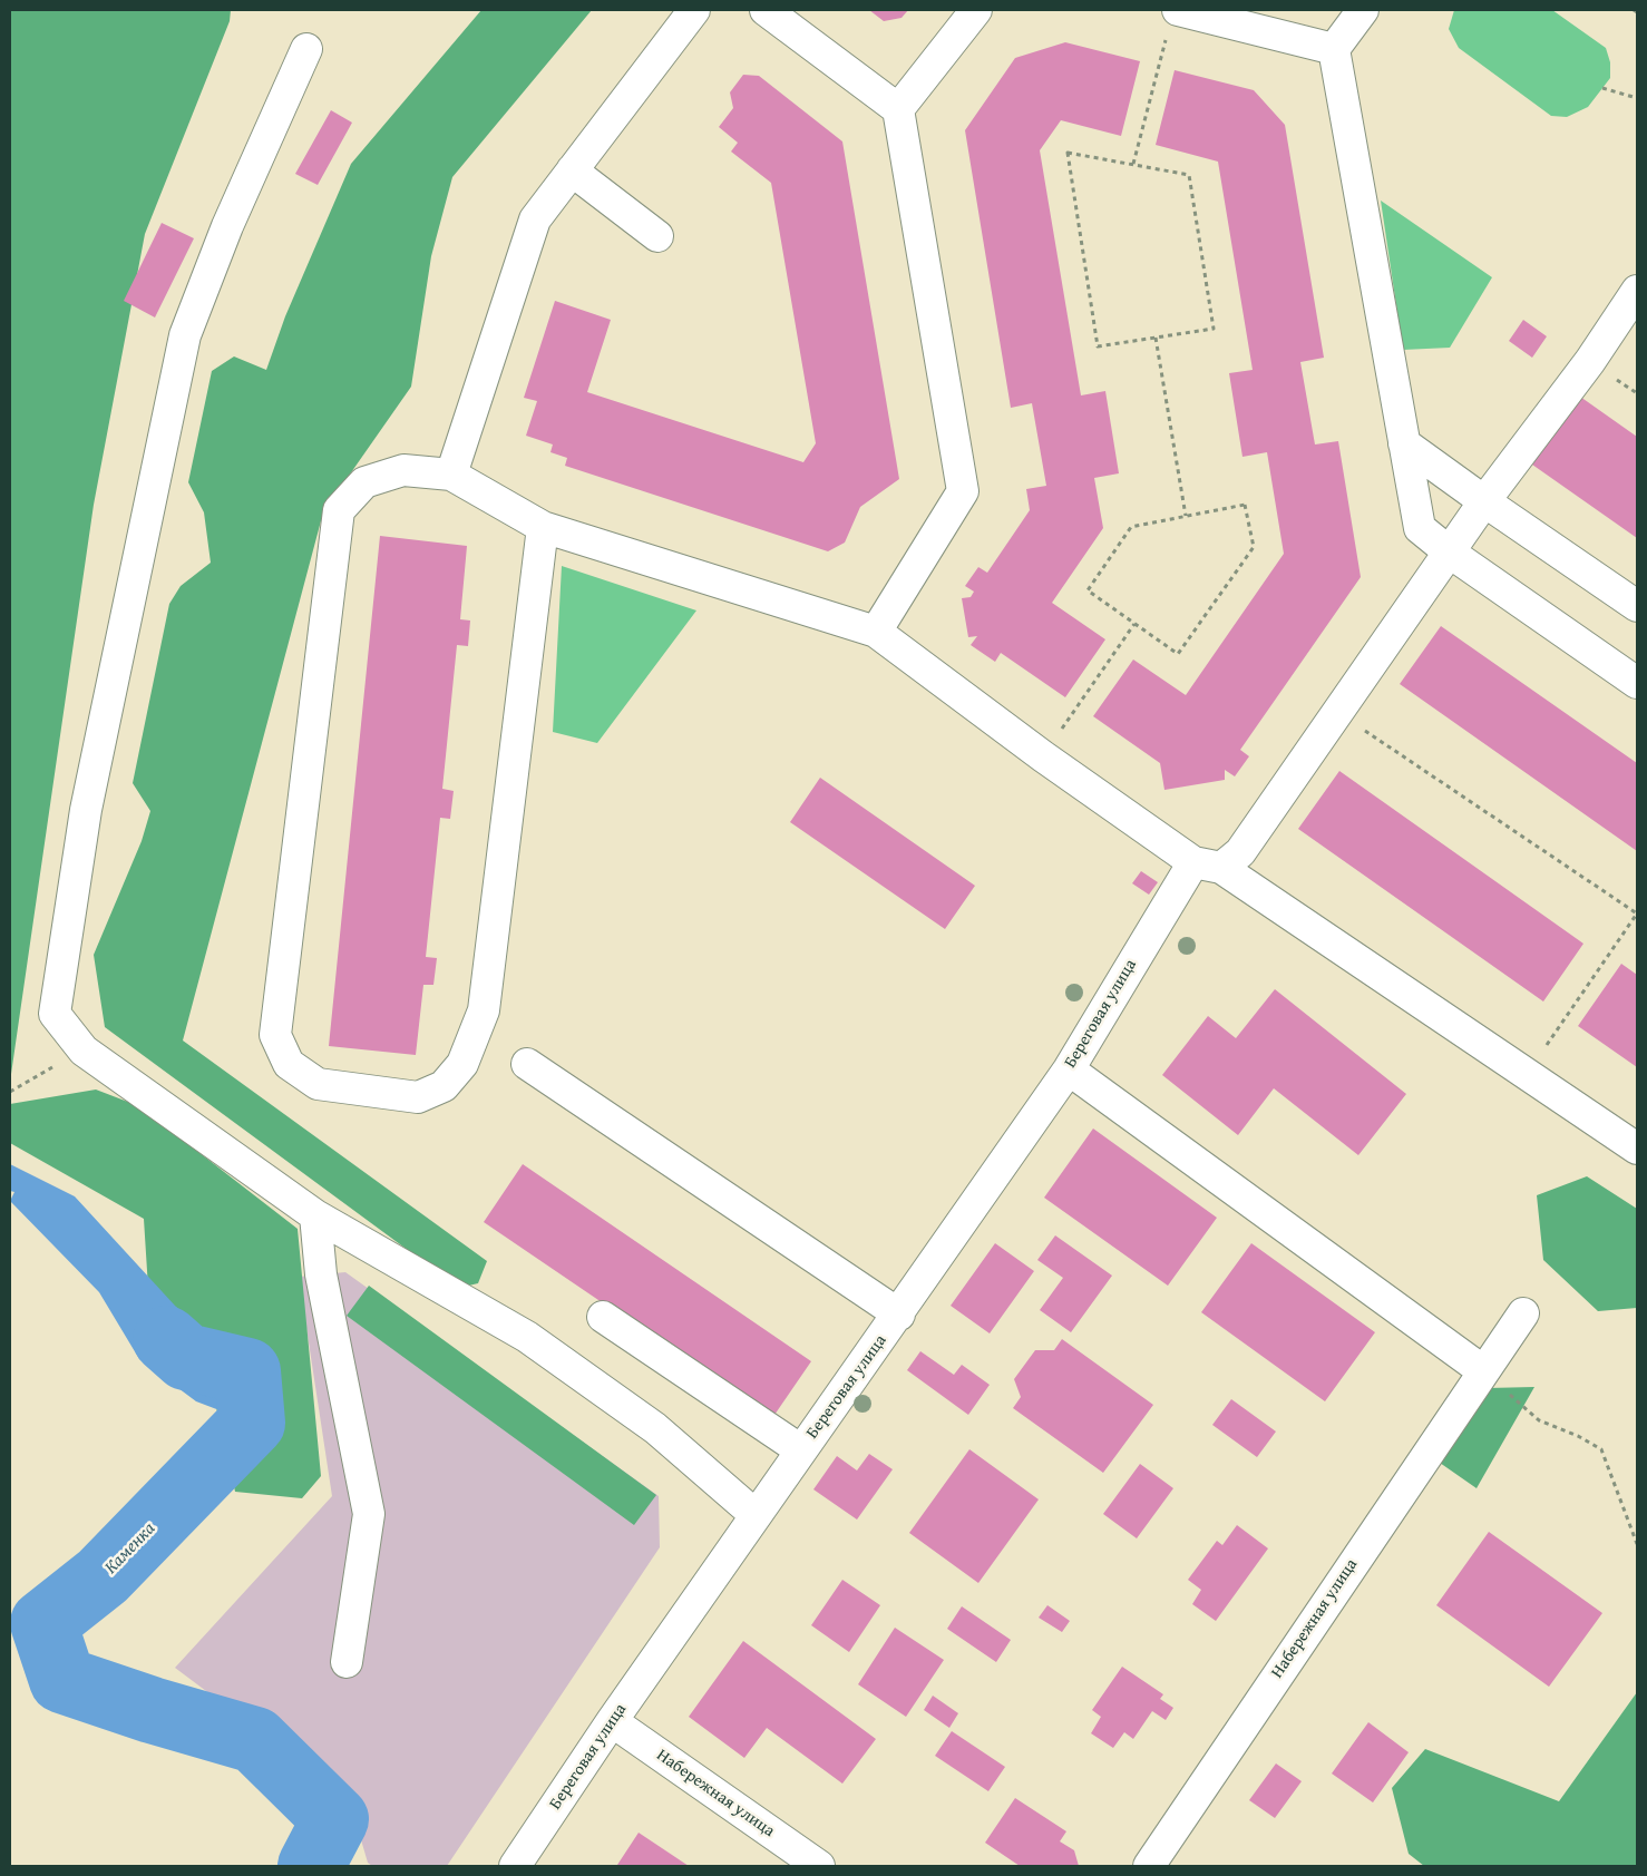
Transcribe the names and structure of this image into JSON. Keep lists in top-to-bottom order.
{
  "streets": {
    "street": ["Береговая улица", "Набережная улица"]
  },
  "crossings": [
    ["Береговая улица", "Набережная улица"]
  ],
  "water": ["Каменка"]
}
